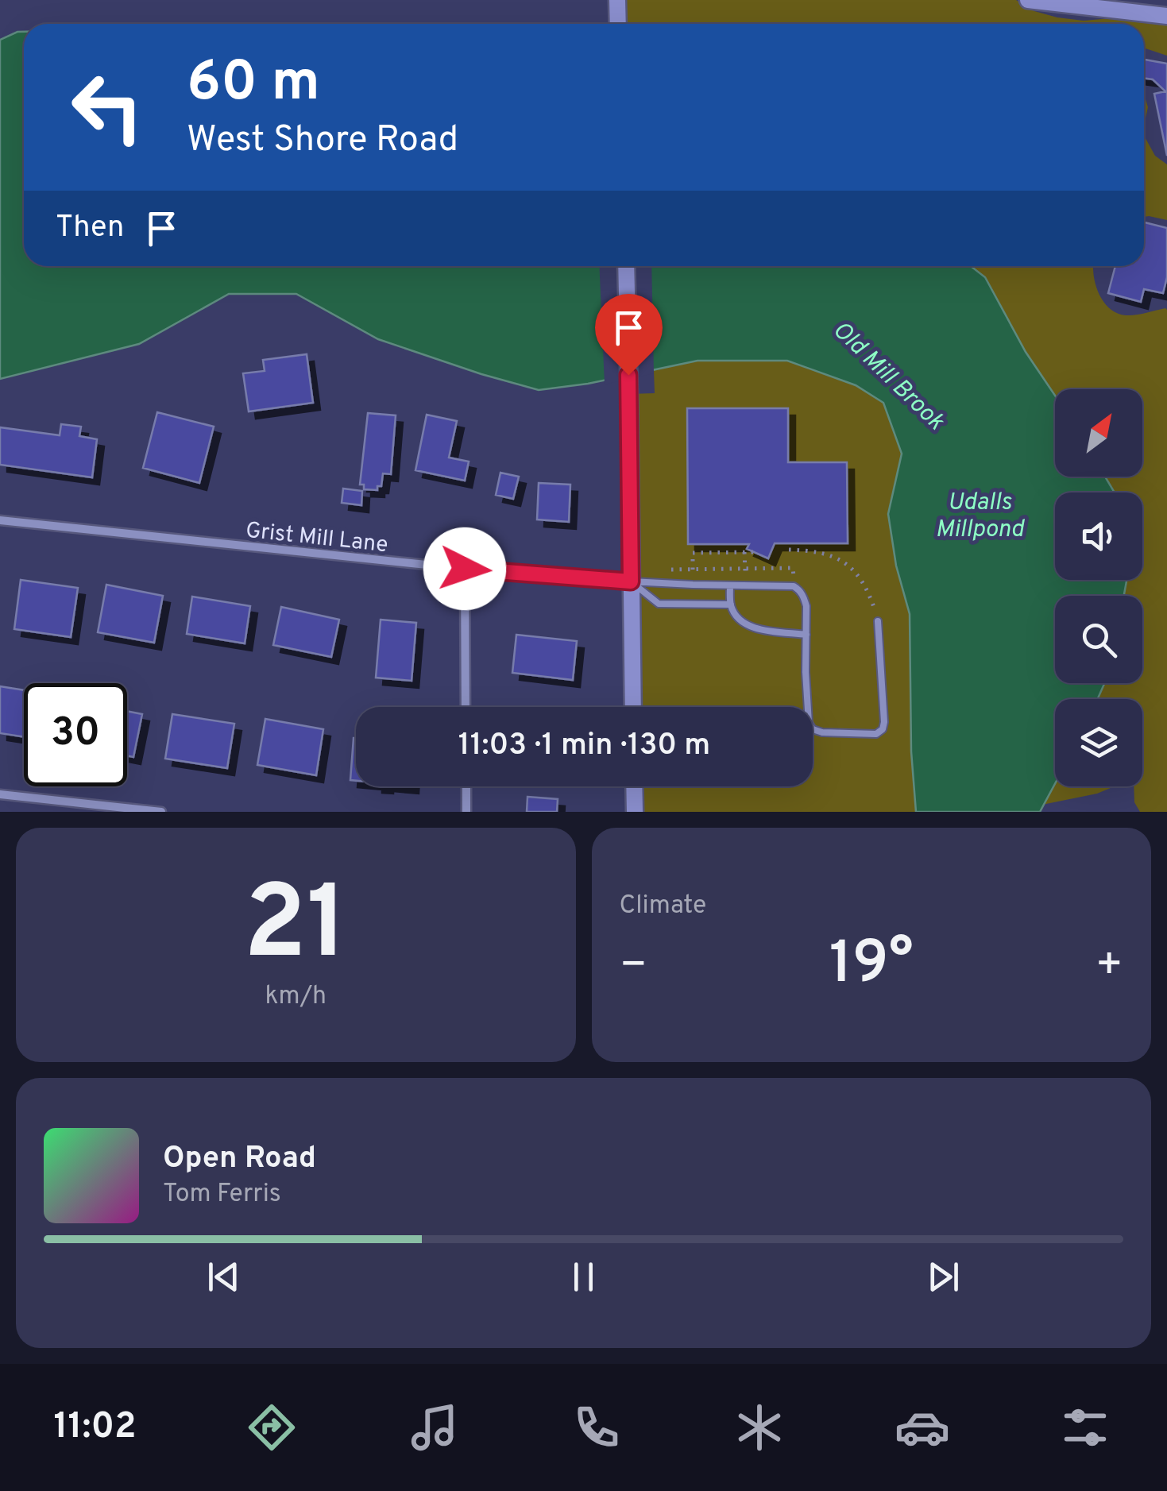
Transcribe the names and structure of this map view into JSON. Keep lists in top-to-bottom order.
{
  "streets": {
    "street": ["Grist Mill Lane"]
  },
  "water": ["Old Mill Brook", "Udalls Millpond"],
  "north": "top right",
  "page": {
    "turn": ["60 m", "West Shore Road"],
    "then": "Then",
    "limit": "30",
    "trip": "11:03 · 1 min · 130 m",
    "tile": [
      ["21", "km/h"],
      "Climate"
    ],
    "heat": ["−", "19°", "+"],
    "song": ["Open Road", "Tom Ferris"],
    "tabs": "11:02"
  }
}
